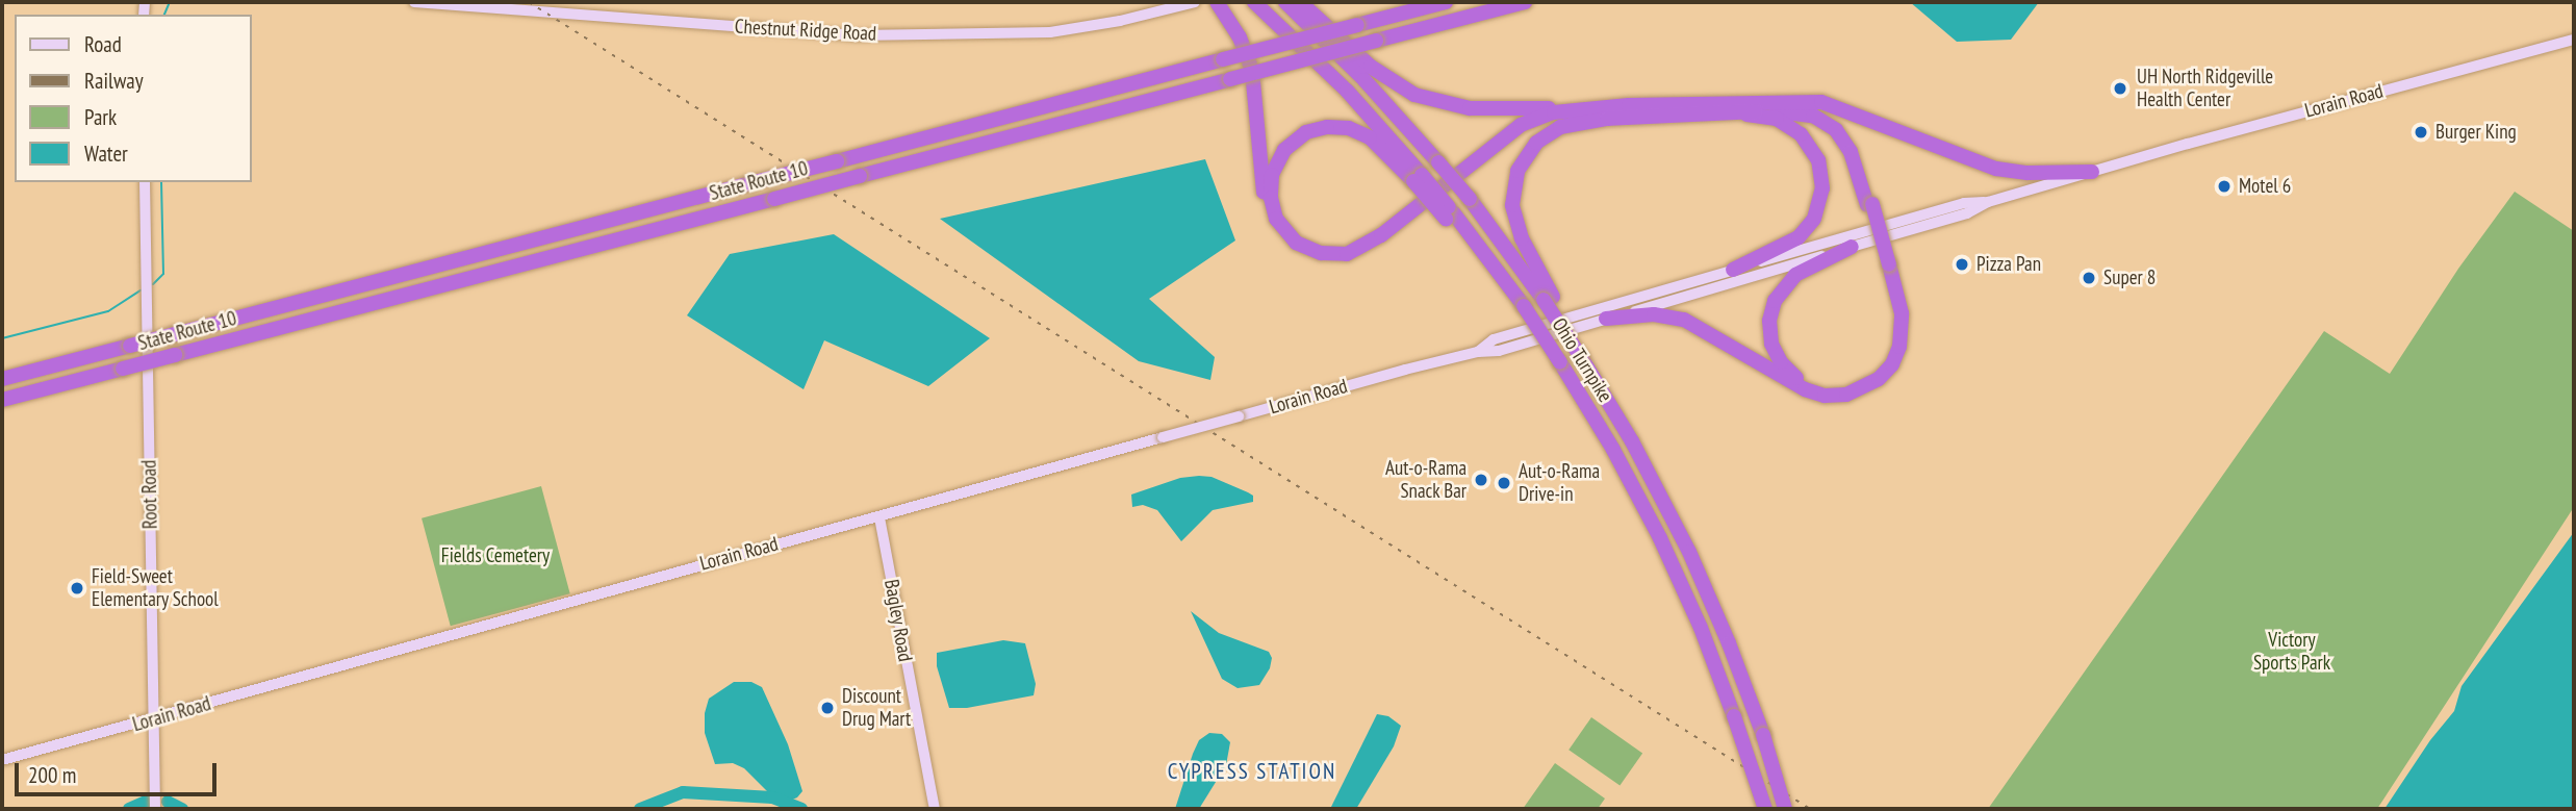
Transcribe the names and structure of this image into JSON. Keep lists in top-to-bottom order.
{
  "streets": {
    "highway": ["State Route 10", "Ohio Turnpike"],
    "street": [
      "Chestnut Ridge Road",
      "Lorain Road",
      "Root Road",
      "Bagley Road"
    ]
  },
  "crossings": [
    ["Lorain Road", "Root Road"],
    ["Lorain Road", "Bagley Road"]
  ],
  "districts": ["CYPRESS STATION"],
  "parks": ["Fields Cemetery", "Victory Sports Park"],
  "places": [
    "UH North Ridgeville Health Center",
    "Burger King",
    "Motel 6",
    "Pizza Pan",
    "Super 8",
    "Aut-o-Rama Snack Bar",
    "Aut-o-Rama Drive-in",
    "Field-Sweet Elementary School",
    "Discount Drug Mart"
  ],
  "legend": [
    "Road",
    "Railway",
    "Park",
    "Water"
  ],
  "scale_bar": "200 m"
}
